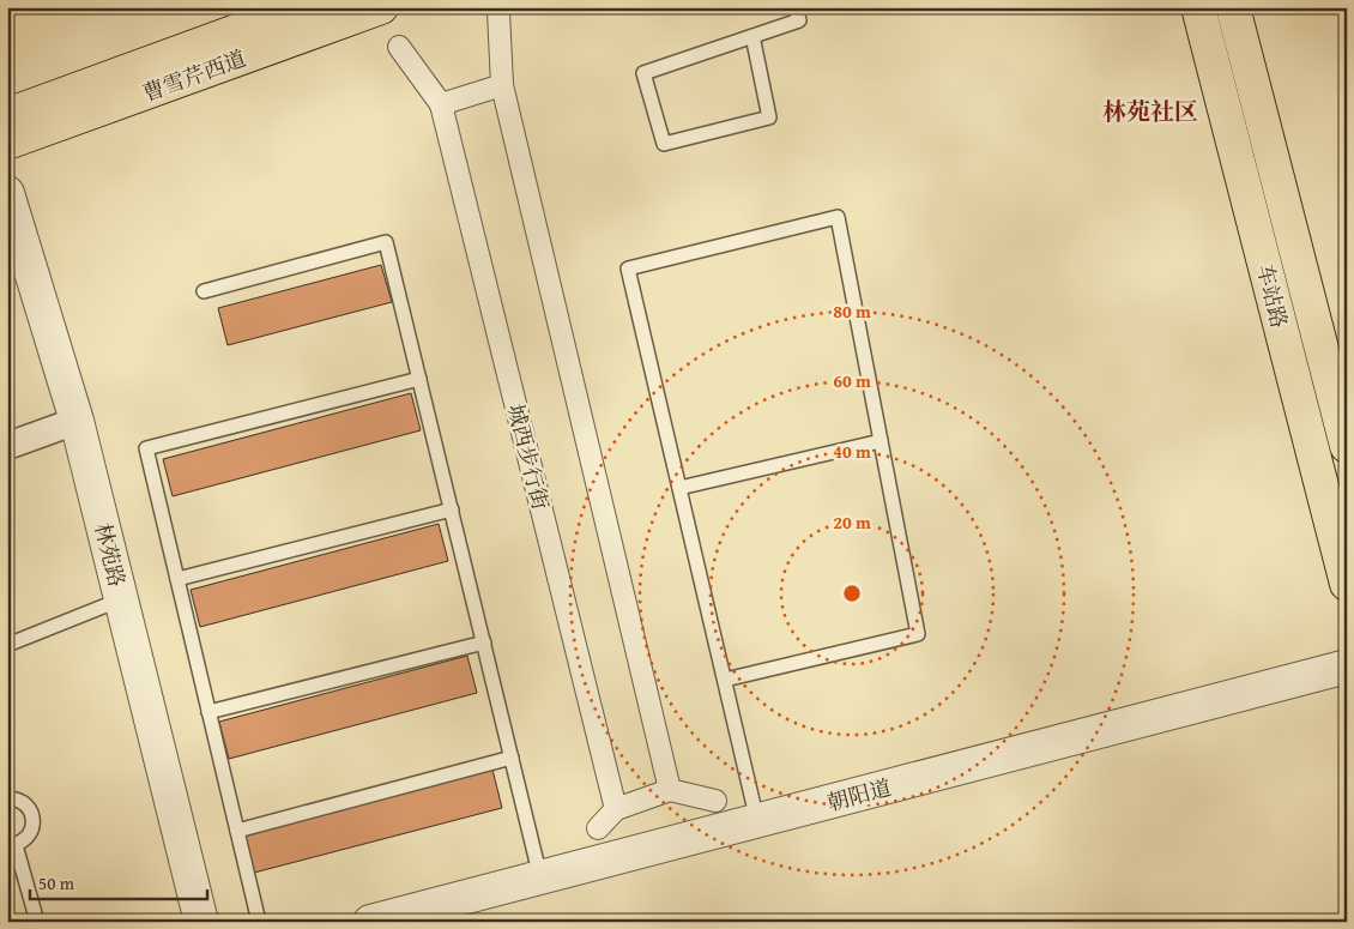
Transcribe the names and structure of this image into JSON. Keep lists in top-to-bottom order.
{
  "streets": {
    "main road": ["曹雪芹西道", "车站路"],
    "street": ["城西步行街", "林苑路", "朝阳道"]
  },
  "districts": ["林苑社区"],
  "scale_bar": "50 m",
  "rings": [
    "80 m",
    "60 m",
    "40 m",
    "20 m"
  ]
}
